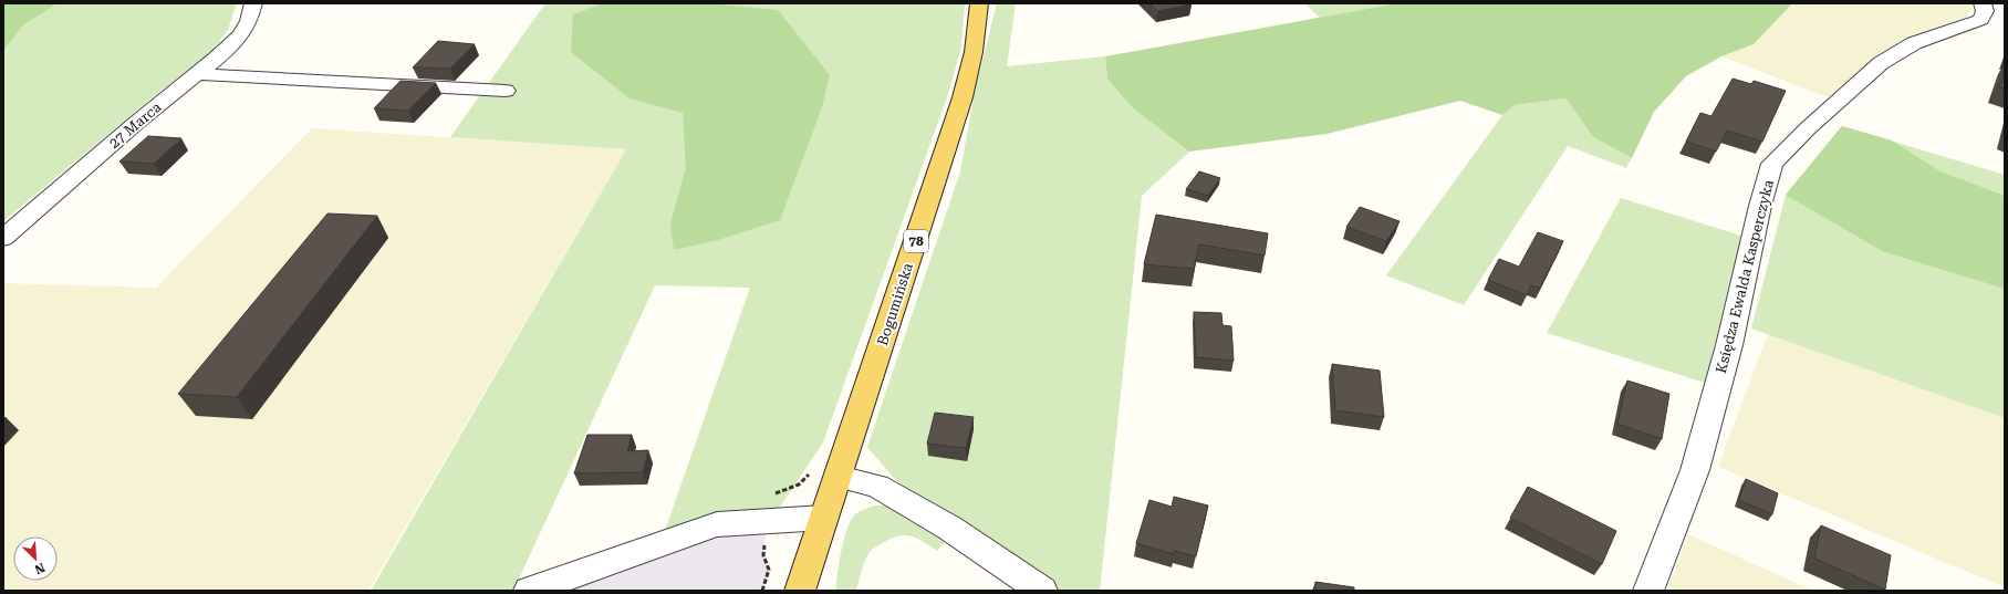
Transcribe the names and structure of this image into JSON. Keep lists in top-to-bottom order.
{
  "streets": {
    "main road": ["78", "Bogumińska"],
    "street": ["27 Marca", "Księdza Ewalda Kasperczyka"]
  },
  "north": "bottom right"
}
